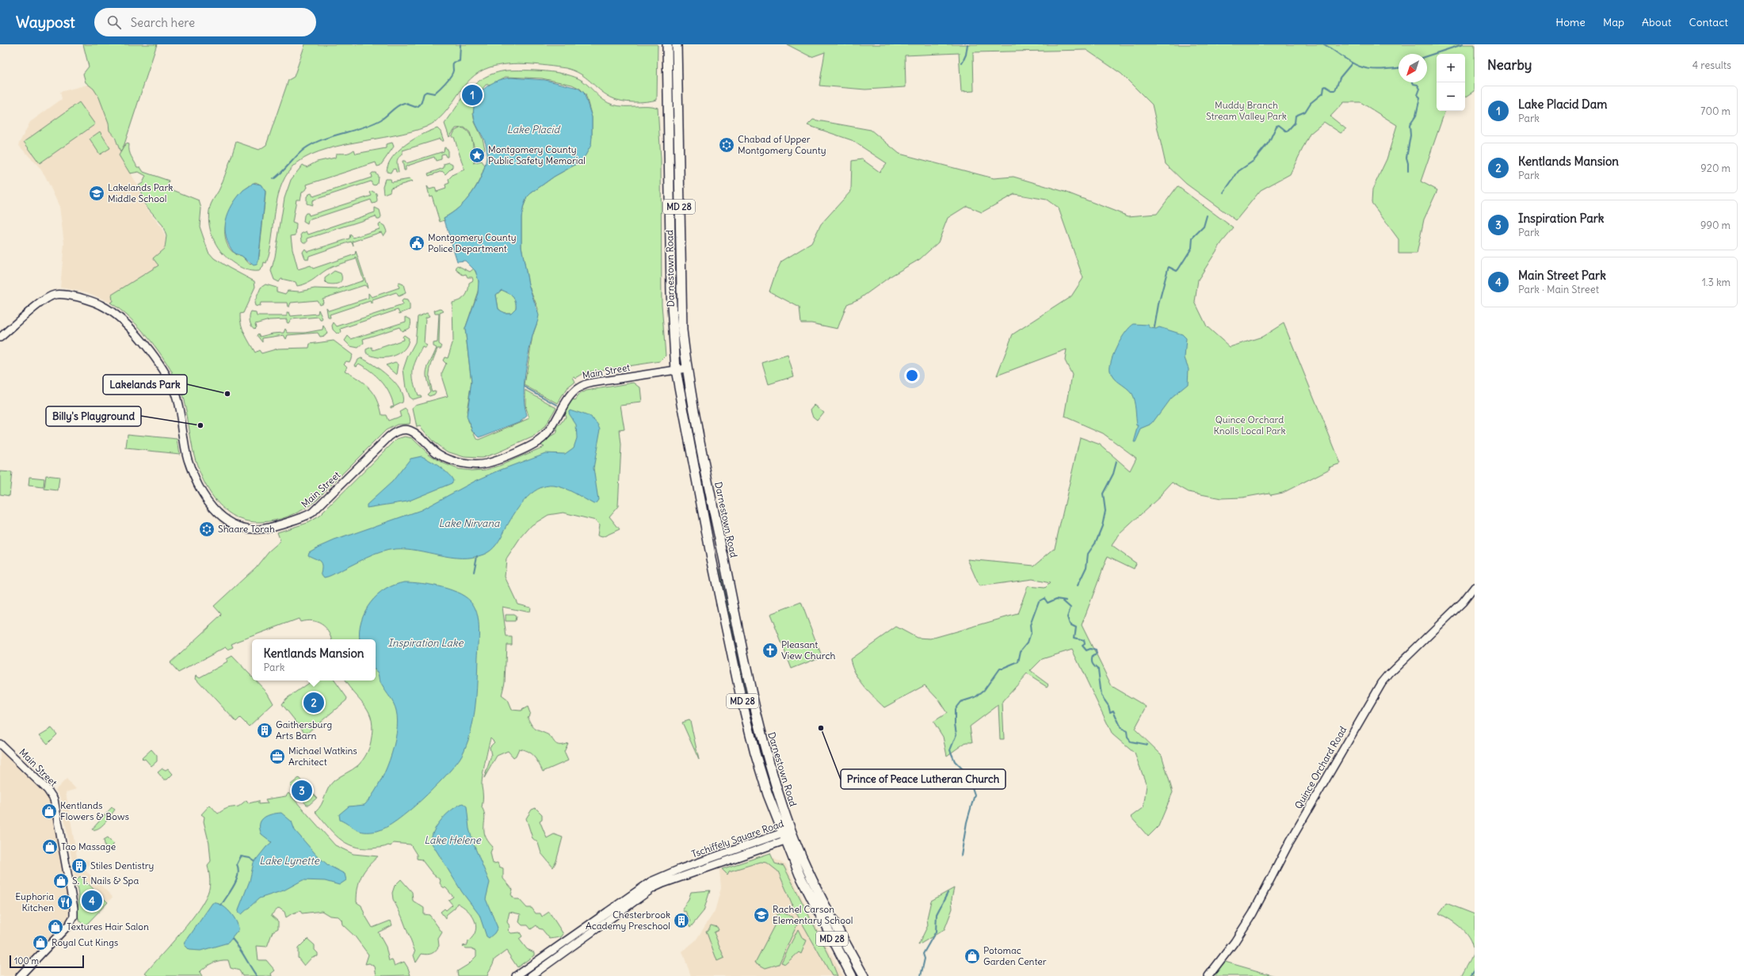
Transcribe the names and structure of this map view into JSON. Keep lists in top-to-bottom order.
{
  "streets": {
    "main road": ["MD 28", "Darnestown Road"],
    "street": ["Main Street", "Quince Orchard Road", "Tschiffely Square Road"]
  },
  "crossings": [
    ["Darnestown Road", "Main Street"],
    ["Darnestown Road", "Tschiffely Square Road"]
  ],
  "water": [
    "Lake Placid",
    "Lake Nirvana",
    "Inspiration Lake",
    "Lake Helene",
    "Lake Lynette"
  ],
  "parks": ["Muddy Branch Stream Valley Park", "Quince Orchard Knolls Local Park"],
  "places": {
    "synagogue": ["Chabad of Upper Montgomery County", "Shaare Torah"],
    "place": ["Montgomery County Public Safety Memorial"],
    "school or university": ["Lakelands Park Middle School", "Rachel Carson Elementary School"],
    "public building": ["Montgomery County Police Department"],
    "other": ["Lakelands Park", "Billy's Playground", "Prince of Peace Lutheran Church"],
    "church": ["Pleasant View Church"],
    "building": ["Gaithersburg Arts Barn", "Stiles Dentistry", "Chesterbrook Academy Preschool"],
    "office": ["Michael Watkins Architect"],
    "shop": [
      "Kentlands Flowers & Bows",
      "Tao Massage",
      "S. T. Nails & Spa",
      "Textures Hair Salon",
      "Royal Cut Kings",
      "Potomac Garden Center"
    ],
    "restaurant": ["Euphoria Kitchen"]
  },
  "scale_bar": "100 m",
  "north": "bottom left",
  "page": {
    "header": "Waypost",
    "search": "Search here",
    "nav": [
      "Home",
      "Map",
      "About",
      "Contact"
    ],
    "heading": ["Nearby", "4 results"],
    "map_buttons": ["+", "−"],
    "pins": [
      "1",
      "2",
      "3",
      "4"
    ],
    "list": [
      {
        "mark": "1",
        "name": "Lake Placid Dam",
        "note": "Park",
        "value": "700 m"
      },
      {
        "mark": "2",
        "name": "Kentlands Mansion",
        "note": "Park",
        "value": "920 m"
      },
      {
        "mark": "3",
        "name": "Inspiration Park",
        "note": "Park",
        "value": "990 m"
      },
      {
        "mark": "4",
        "name": "Main Street Park",
        "note": "Park · Main Street",
        "value": "1.3 km"
      }
    ],
    "popup": ["Kentlands Mansion", "Park"],
    "scale": "100 m"
  }
}
